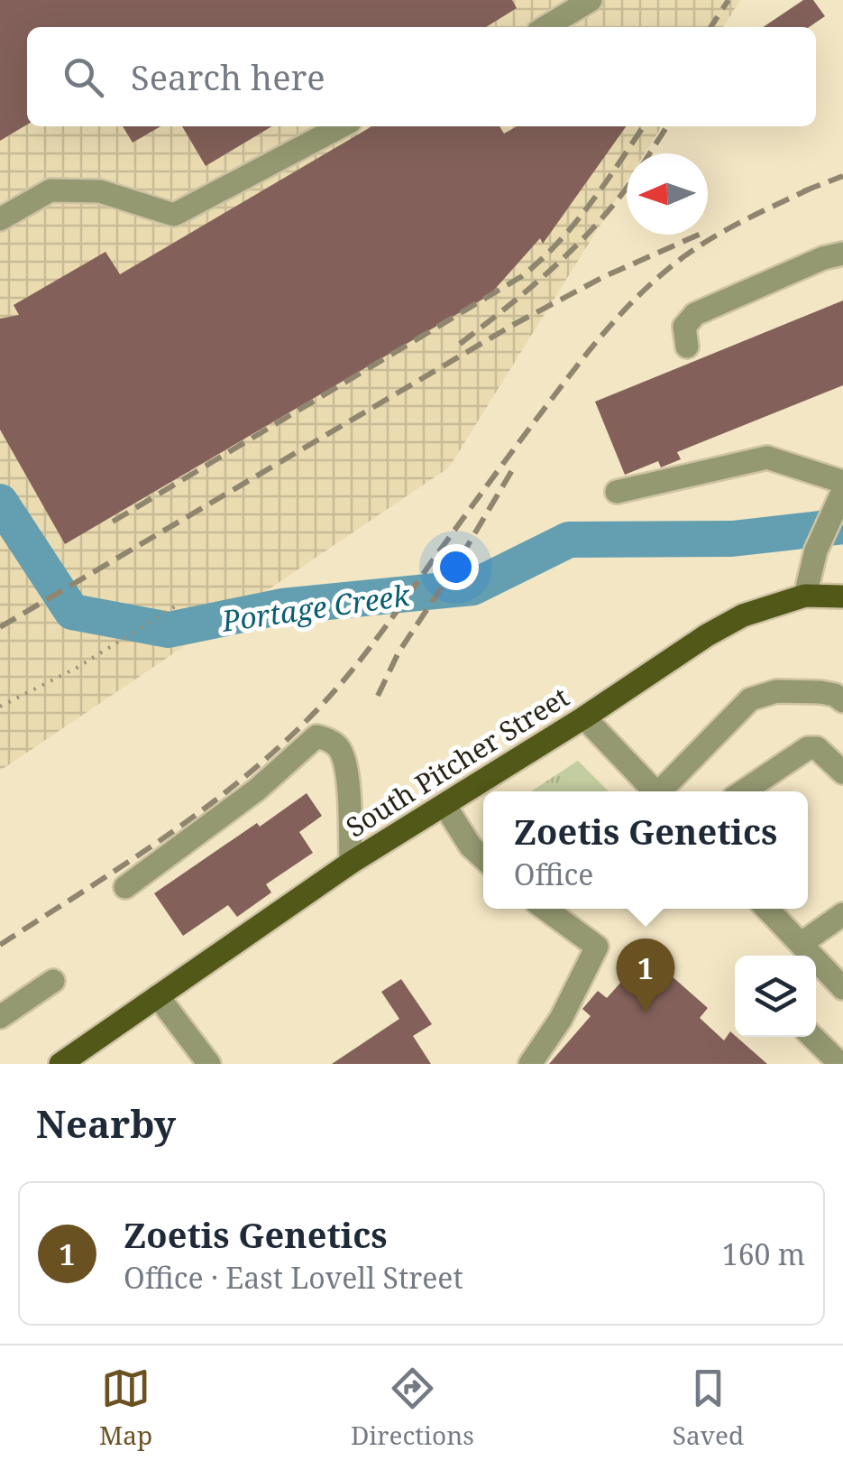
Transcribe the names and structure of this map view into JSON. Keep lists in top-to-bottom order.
{
  "streets": {
    "main road": ["South Pitcher Street"]
  },
  "water": ["Portage Creek"],
  "north": "left",
  "page": {
    "search": "Search here",
    "popup": ["Zoetis Genetics", "Office"],
    "pins": "1",
    "heading": "Nearby",
    "list": [
      {
        "mark": "1",
        "name": "Zoetis Genetics",
        "note": "Office · East Lovell Street",
        "value": "160 m"
      }
    ],
    "nav": ["Map", "Directions", "Saved"]
  }
}
